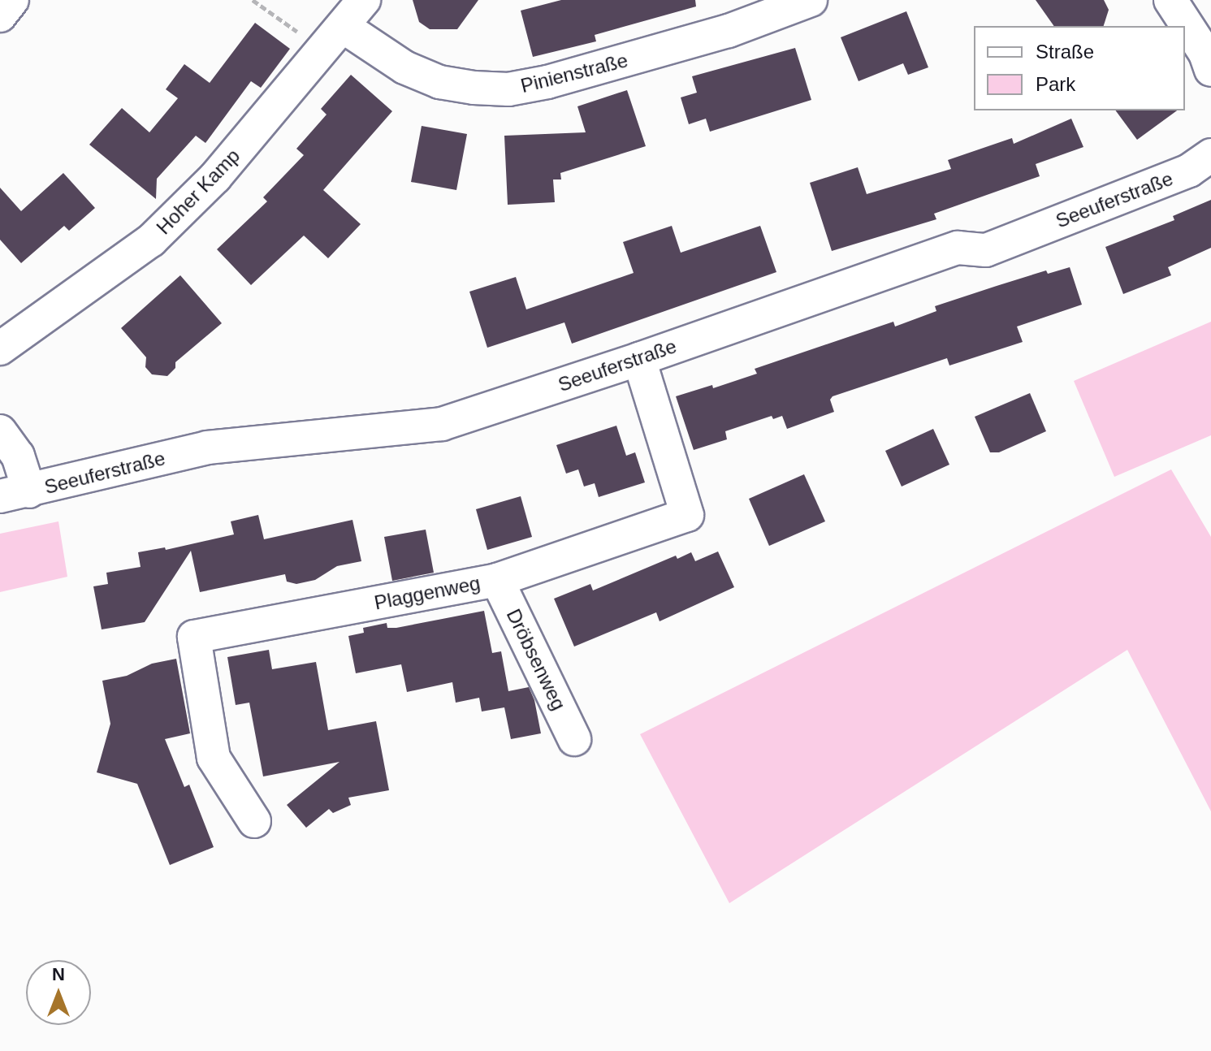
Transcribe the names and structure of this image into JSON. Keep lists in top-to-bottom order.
{
  "streets": {
    "street": [
      "Pinienstraße",
      "Hoher Kamp",
      "Seeuferstraße",
      "Plaggenweg",
      "Dröbsenweg"
    ]
  },
  "crossings": [
    ["Pinienstraße", "Hoher Kamp"],
    ["Seeuferstraße", "Plaggenweg"],
    ["Plaggenweg", "Dröbsenweg"]
  ],
  "legend": ["Straße", "Park"],
  "north": "top"
}
